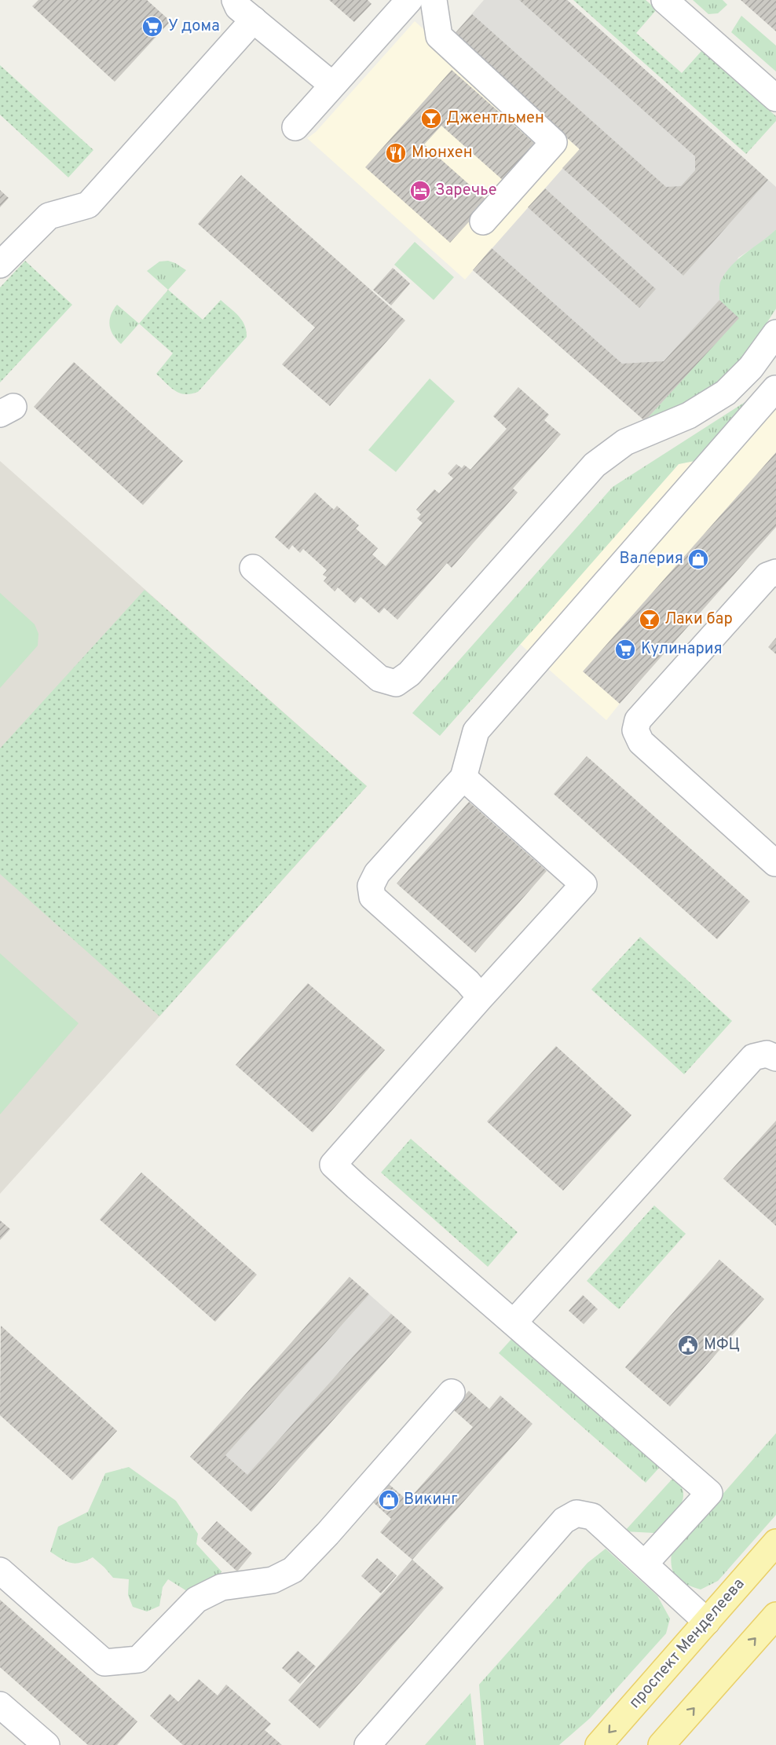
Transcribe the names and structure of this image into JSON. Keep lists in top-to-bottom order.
{
  "streets": {
    "main road": ["проспект Менделеева"]
  },
  "places": {
    "supermarket": ["У дома", "Кулинария"],
    "bar": ["Джентльмен", "Лаки бар"],
    "restaurant": ["Мюнхен"],
    "hotel": ["Заречье"],
    "shop": ["Валерия", "Викинг"],
    "public building": ["МФЦ"]
  }
}
